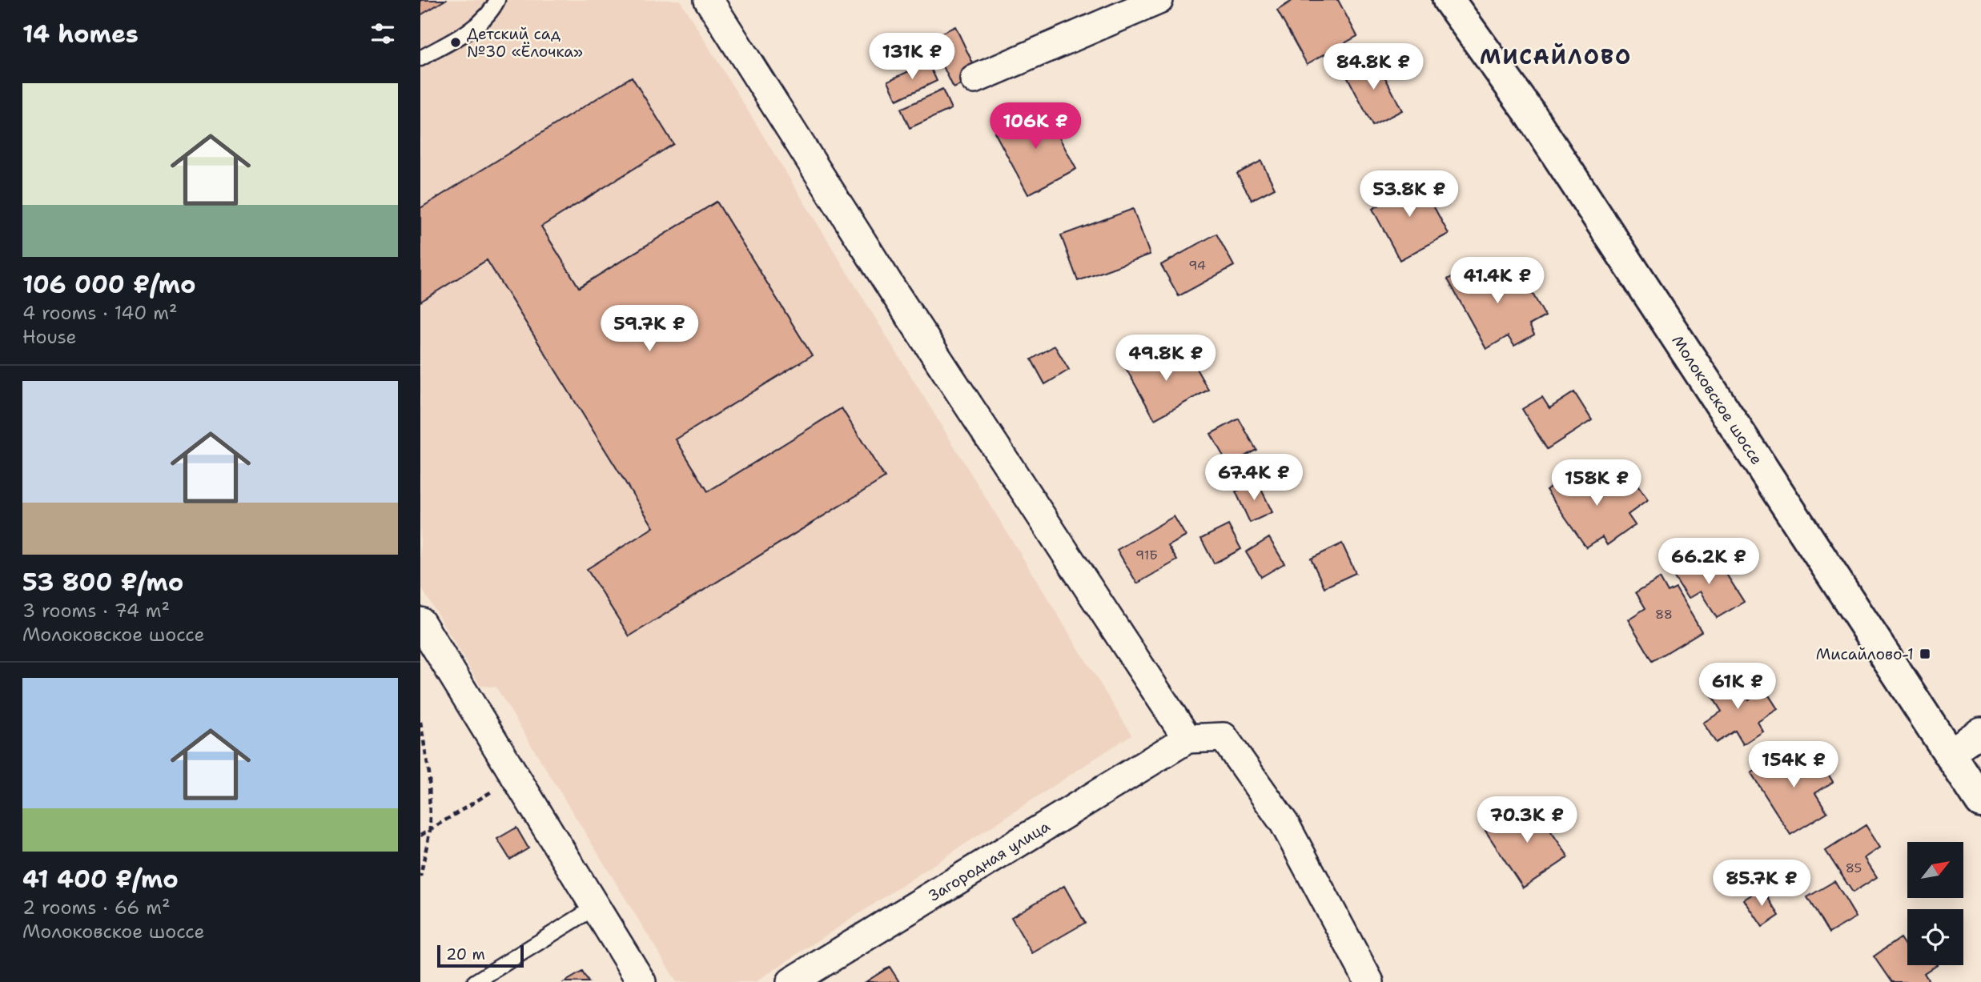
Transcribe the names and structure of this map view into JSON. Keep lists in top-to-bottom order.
{
  "streets": {
    "main road": ["Молоковское шоссе"],
    "street": ["Загородная улица"]
  },
  "districts": ["МИСАЙЛОВО"],
  "places": {
    "other": ["Детский сад №30 «Ёлочка»"],
    "transit": ["Мисайлово-1"]
  },
  "house_numbers": [
    "94",
    "91Б",
    "88",
    "85"
  ],
  "scale_bar": "20 m",
  "north": "top right",
  "page": {
    "heading": "14 homes",
    "price": [
      "131K ₽",
      "84.8K ₽",
      "106K ₽",
      "53.8K ₽",
      "41.4K ₽",
      "59.7K ₽",
      "49.8K ₽",
      "67.4K ₽",
      "158K ₽",
      "66.2K ₽",
      "61K ₽",
      "154K ₽",
      "70.3K ₽",
      "85.7K ₽"
    ],
    "list": [
      {
        "name": "106 000 ₽/mo",
        "note": "4 rooms · 140 m² · House"
      },
      {
        "name": "53 800 ₽/mo",
        "note": "3 rooms · 74 m² · Молоковское шоссе"
      },
      {
        "name": "41 400 ₽/mo",
        "note": "2 rooms · 66 m² · Молоковское шоссе"
      }
    ],
    "scale": "20 m"
  }
}
